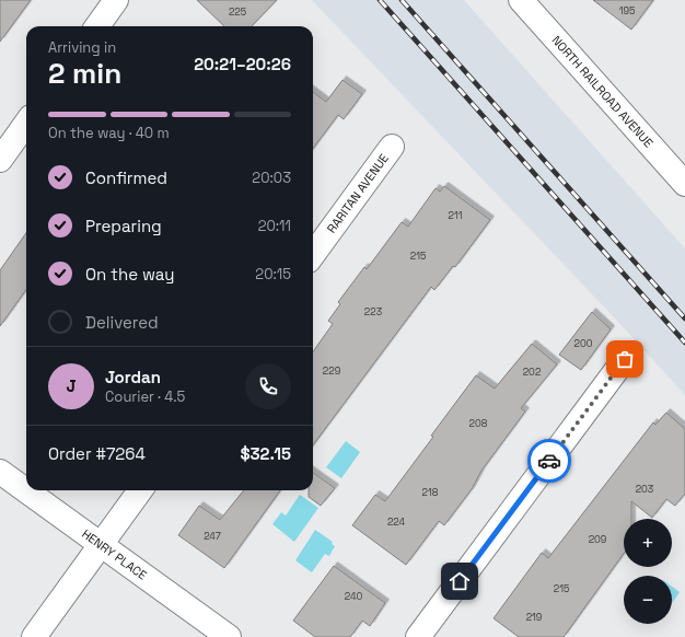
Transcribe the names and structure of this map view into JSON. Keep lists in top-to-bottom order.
{
  "streets": {
    "street": ["NORTH RAILROAD AVENUE", "RARITAN AVENUE", "HENRY PLACE"]
  },
  "house_numbers": [
    "195",
    "225",
    "211",
    "215",
    "223",
    "200",
    "229",
    "202",
    "208",
    "203",
    "218",
    "224",
    "247",
    "209",
    "215",
    "240",
    "219"
  ],
  "page": {
    "heading": ["2 min", "Arriving in", "20:21–20:26"],
    "panel": [
      "Jordan",
      "Courier · 4.5",
      "Order #7264",
      "$32.15"
    ],
    "bar": "On the way · 40 m",
    "list": [
      ["Confirmed", "20:03"],
      ["Preparing", "20:11"],
      ["On the way", "20:15"],
      "Delivered"
    ],
    "round": "J",
    "map_buttons": ["+", "−"]
  }
}
